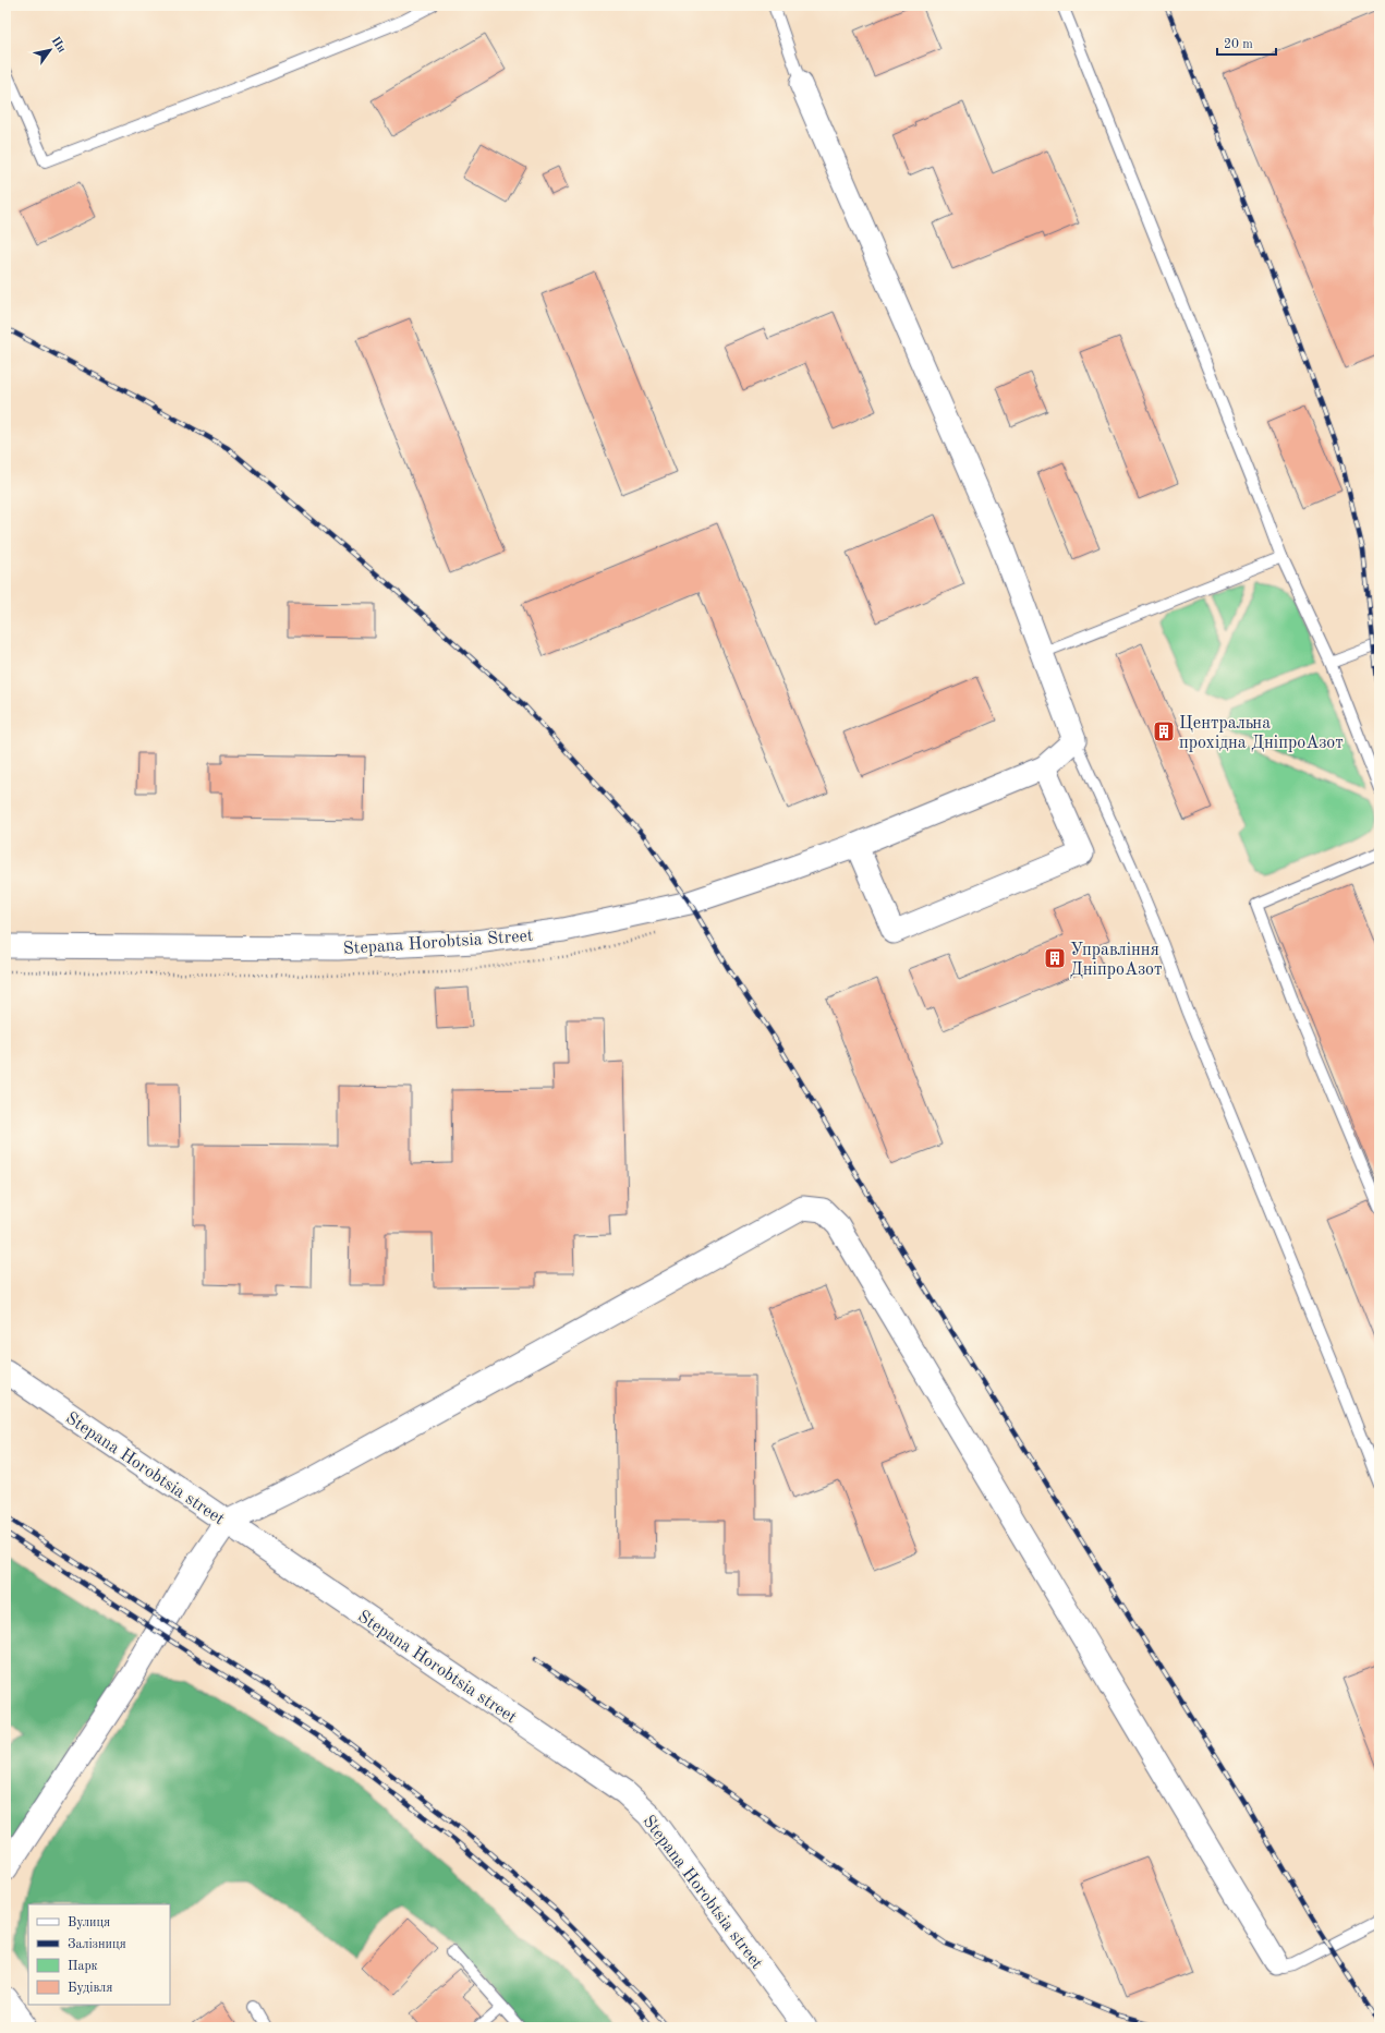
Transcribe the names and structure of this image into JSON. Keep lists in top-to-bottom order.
{
  "streets": {
    "street": ["Stepana Horobtsia Street", "Stepana Horobtsia street"]
  },
  "places": {
    "building": ["Центральна прохідна ДніпроАзот", "Управління ДніпроАзот"]
  },
  "legend": [
    "Вулиця",
    "Залізниця",
    "Парк",
    "Будівля"
  ],
  "scale_bar": "20 m",
  "north": "top right"
}
